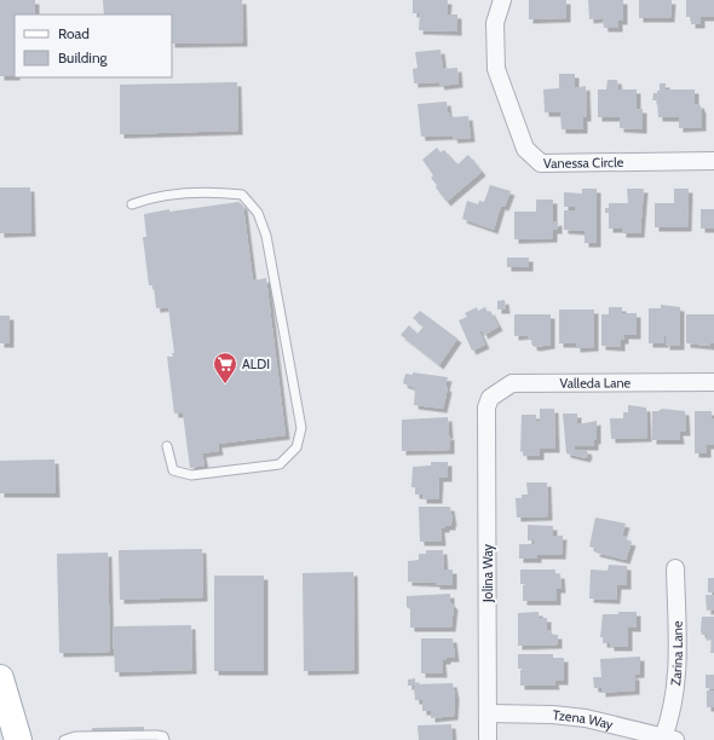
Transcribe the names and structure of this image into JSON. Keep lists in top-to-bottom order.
{
  "streets": {
    "street": [
      "Vanessa Circle",
      "Valleda Lane",
      "Jolina Way",
      "Zarina Lane",
      "Tzena Way"
    ]
  },
  "crossings": [
    ["Valleda Lane", "Jolina Way"],
    ["Jolina Way", "Tzena Way"],
    ["Zarina Lane", "Tzena Way"]
  ],
  "places": {
    "supermarket": ["ALDI"]
  },
  "legend": ["Road", "Building"]
}
